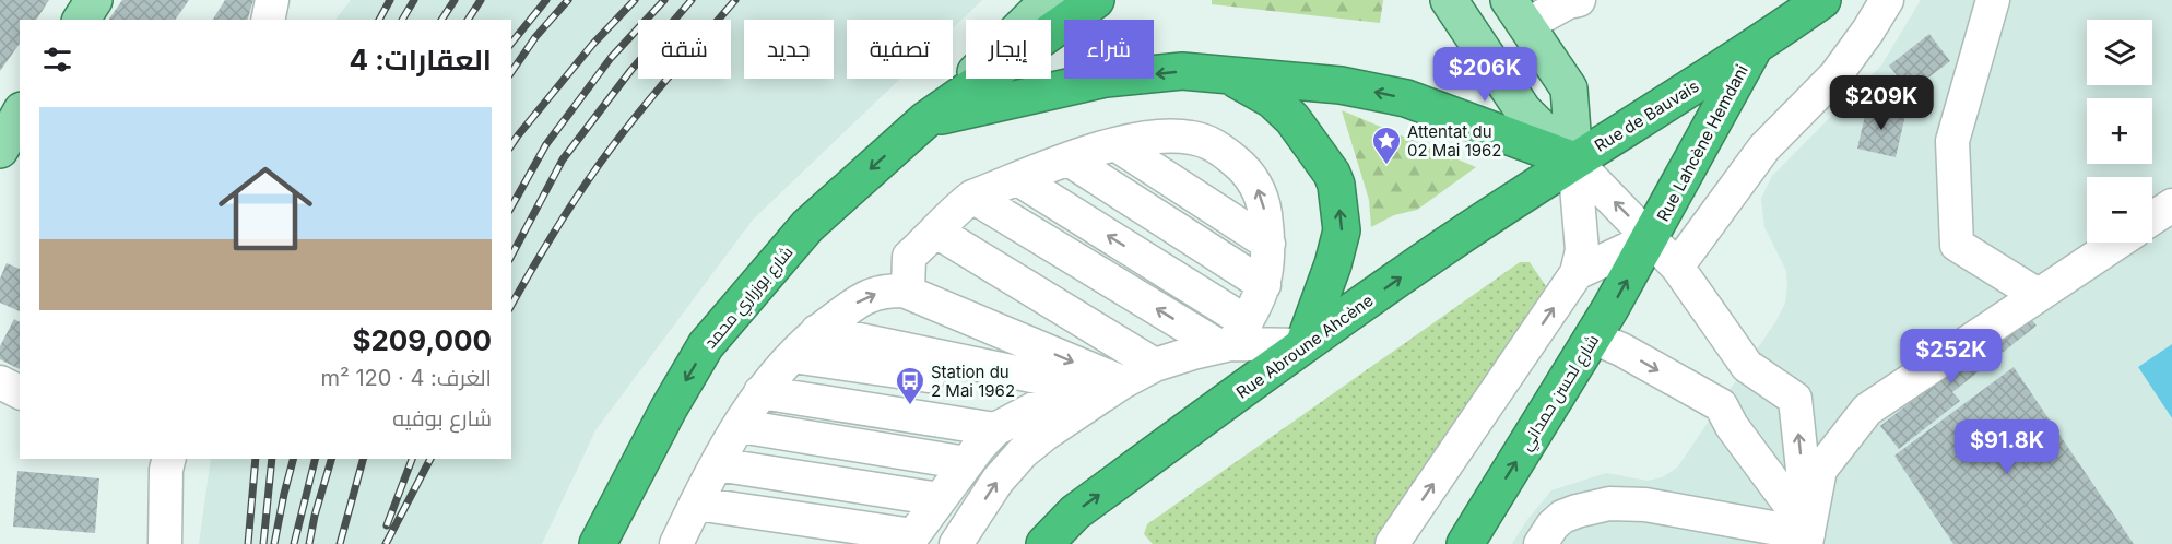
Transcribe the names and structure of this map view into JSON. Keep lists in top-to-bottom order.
{
  "streets": {
    "highway": [
      "Rue de Bauvais",
      "Rue Lahcène Hemdani",
      "شارع بوزراري محمد",
      "Rue Abroune Ahcène",
      "شارع لحسن حمداني"
    ]
  },
  "crossings": [
    ["Rue de Bauvais", "Rue Lahcène Hemdani"],
    ["Rue de Bauvais", "Rue Abroune Ahcène"],
    ["Rue Lahcène Hemdani", "شارع لحسن حمداني"]
  ],
  "one_way": ["شارع بوزراري محمد", "Rue Abroune Ahcène", "شارع لحسن حمداني"],
  "places": {
    "place": ["Attentat du 02 Mai 1962"],
    "bus stop": ["Station du 2 Mai 1962"]
  },
  "page": {
    "map_buttons": ["+", "−"],
    "chip": [
      "شراء",
      "إيجار",
      "تصفية",
      "جديد",
      "شقة"
    ],
    "heading": "العقارات: 4",
    "price": [
      "$206K",
      "$209K",
      "$252K",
      "$91.8K"
    ],
    "list": [
      {
        "name": "$209,000",
        "note": "الغرف: 4 · 120 m² · شارع بوفيه"
      }
    ]
  }
}
